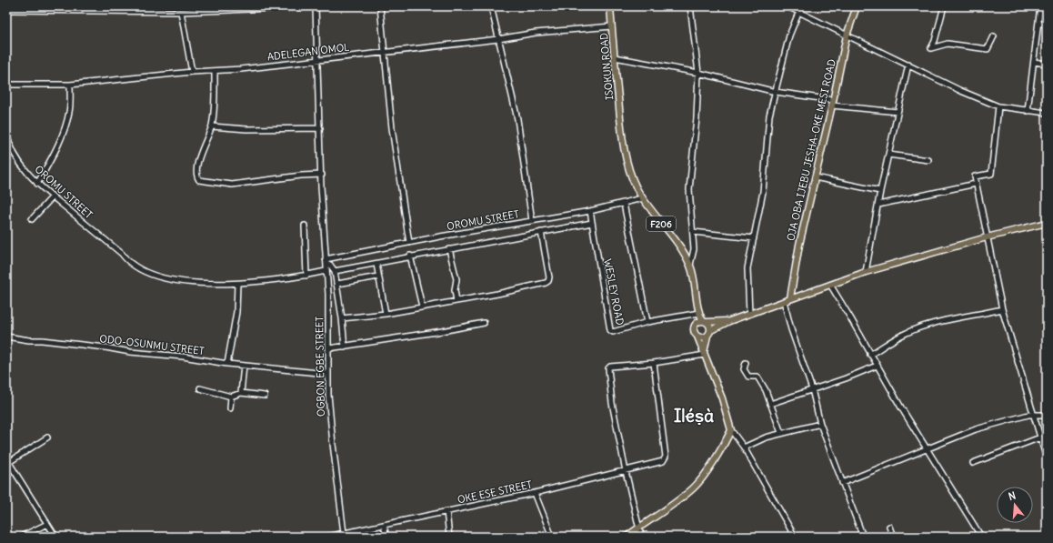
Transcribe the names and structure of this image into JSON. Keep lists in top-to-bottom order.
{
  "streets": {
    "main road": ["ISOKUN ROAD", "OJA OBA IJEBU JESHA-OKE MESI ROAD", "F206"],
    "street": [
      "ADELEGAN OMOL",
      "OROMU STREET",
      "WESLEY ROAD",
      "ODO-OSUNMU STREET",
      "OGBON EGBE STREET",
      "OKE ESE STREET"
    ]
  },
  "crossings": [
    ["ADELEGAN OMOL", "ISOKUN ROAD"],
    ["ISOKUN ROAD", "OROMU STREET"],
    ["ISOKUN ROAD", "F206"],
    ["OROMU STREET", "F206"],
    ["OROMU STREET", "WESLEY ROAD"],
    ["OROMU STREET", "OGBON EGBE STREET"],
    ["F206", "WESLEY ROAD"],
    ["ODO-OSUNMU STREET", "OGBON EGBE STREET"],
    ["OGBON EGBE STREET", "OKE ESE STREET"]
  ],
  "districts": ["Iléṣà"],
  "north": "top"
}
